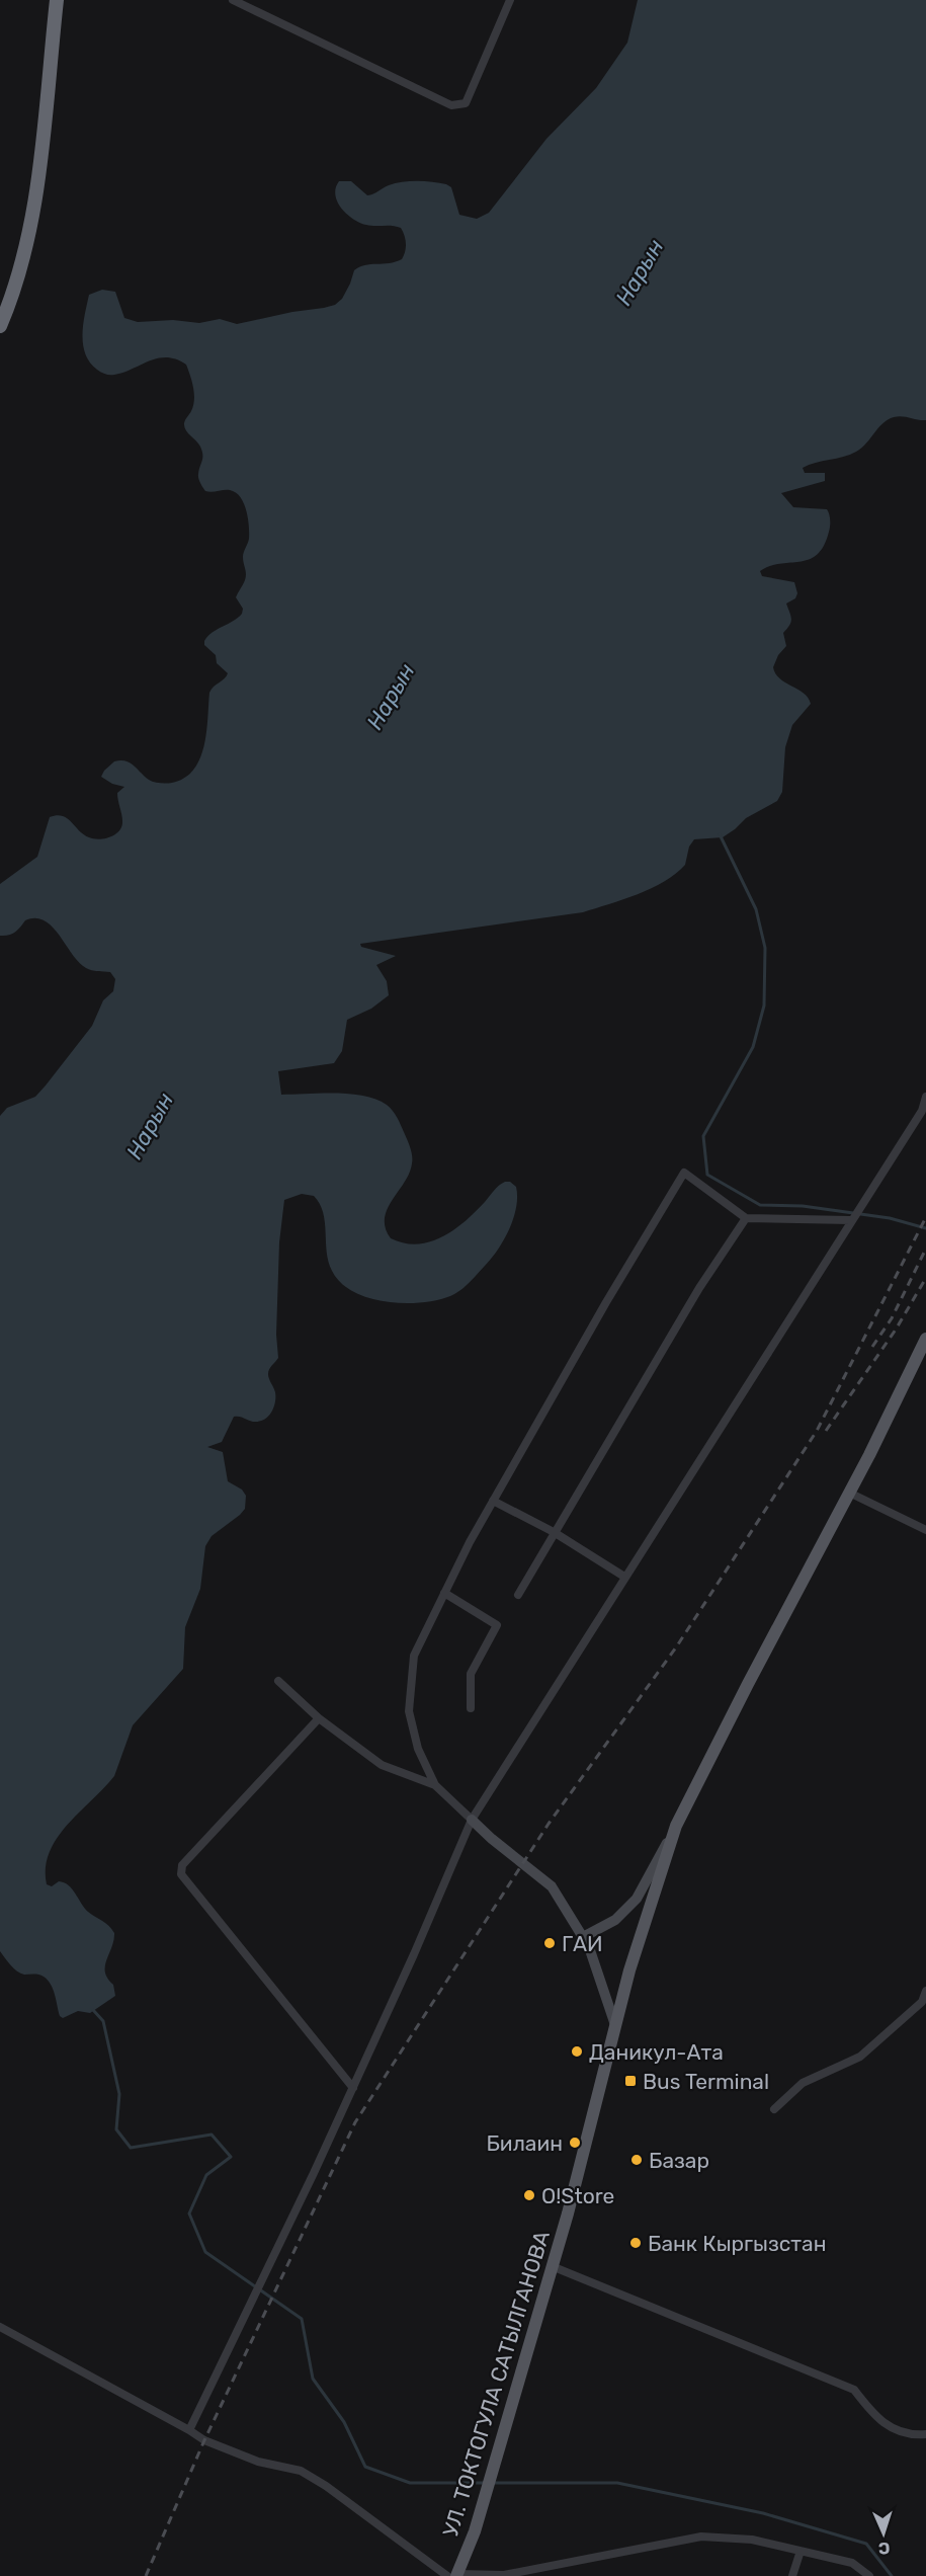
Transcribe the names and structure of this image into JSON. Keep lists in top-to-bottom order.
{
  "streets": {
    "main road": ["УЛ. ТОКТОГУЛА САТЫЛГАНОВА"]
  },
  "water": ["Нарын"],
  "places": {
    "other": [
      "ГАИ",
      "Даникул-Ата",
      "Билаин",
      "Базар",
      "O!Store",
      "Банк Кыргызстан"
    ],
    "transit": ["Bus Terminal"]
  },
  "north": "bottom"
}
